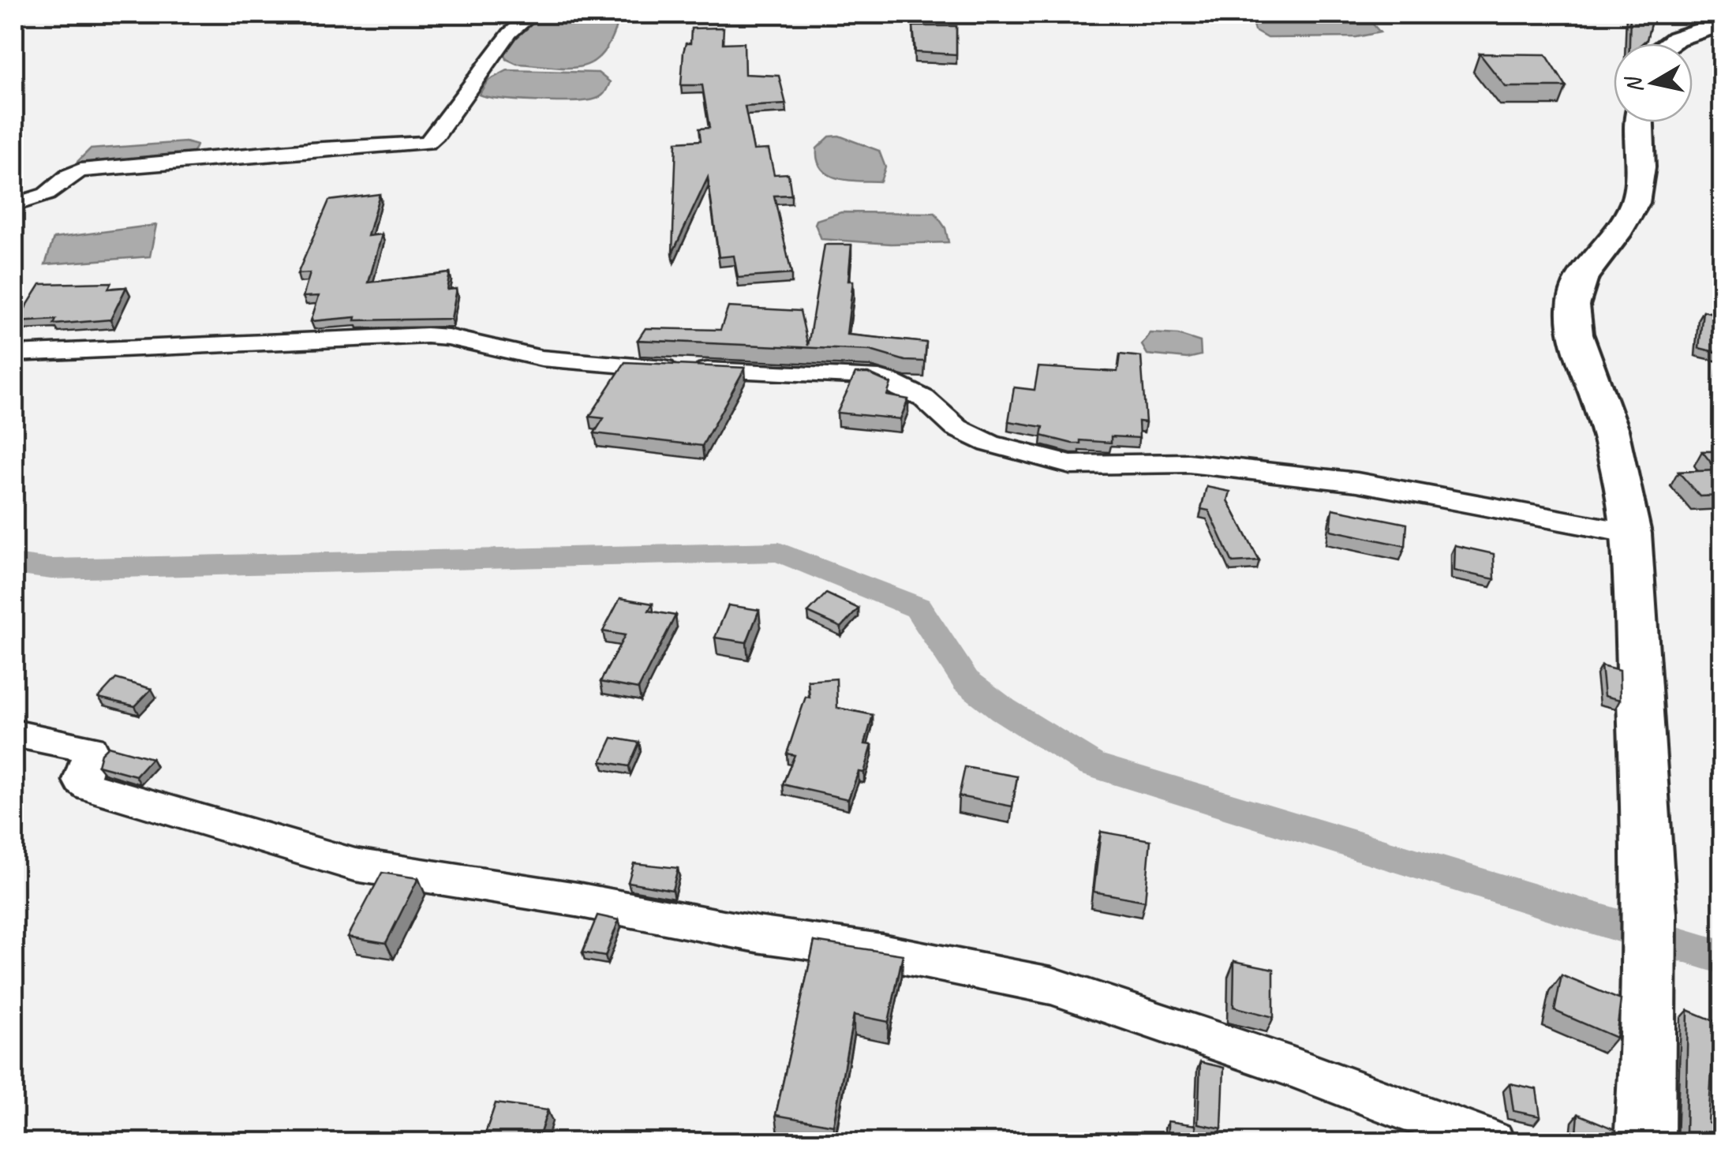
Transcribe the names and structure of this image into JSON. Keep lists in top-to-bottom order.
{
  "north": "left"
}
